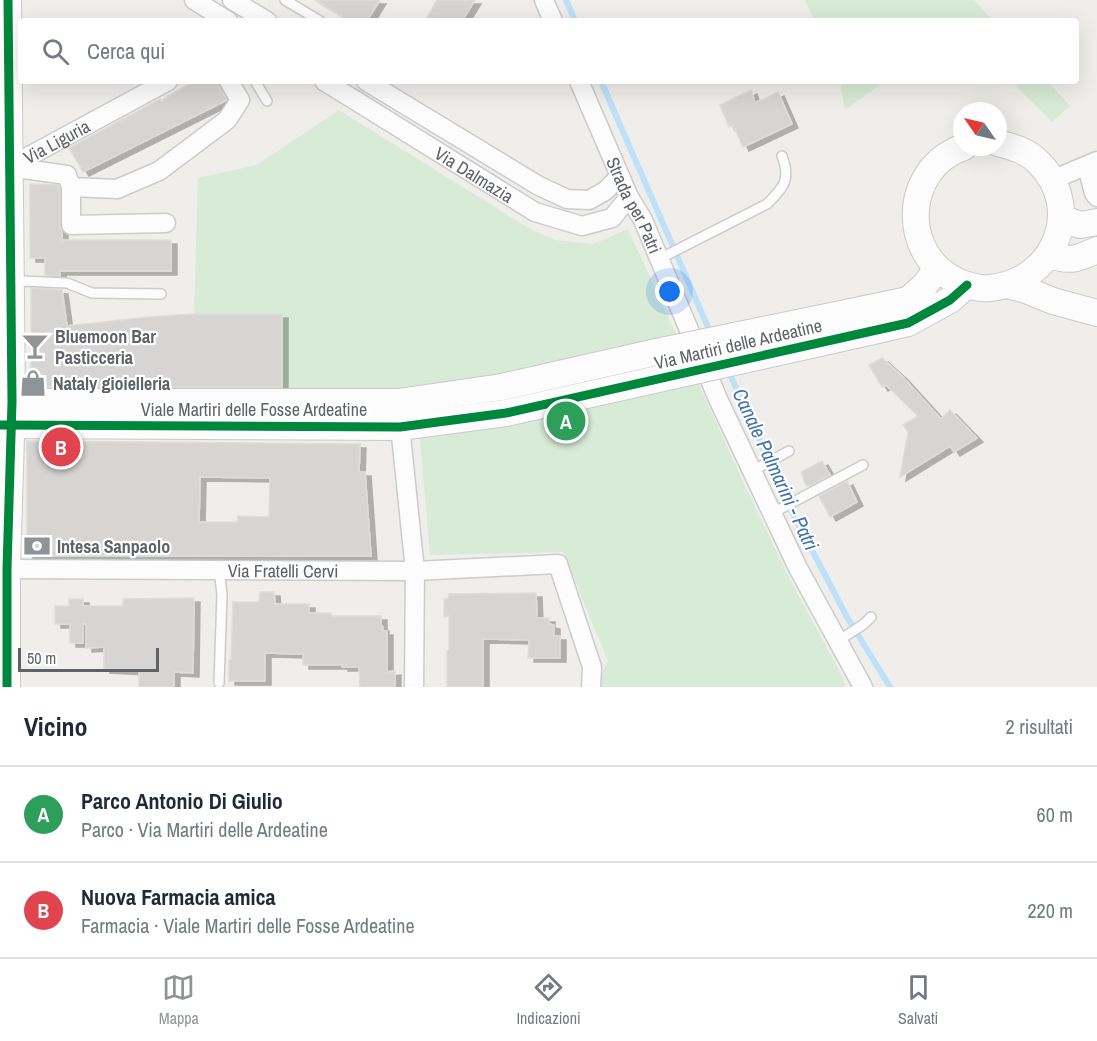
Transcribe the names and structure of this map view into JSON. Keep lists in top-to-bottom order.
{
  "streets": {
    "street": [
      "Via Liguria",
      "Via Dalmazia",
      "Strada per Patri",
      "Via Martiri delle Ardeatine",
      "Viale Martiri delle Fosse Ardeatine",
      "Via Fratelli Cervi"
    ]
  },
  "crossings": [
    ["Via Dalmazia", "Strada per Patri"],
    ["Via Martiri delle Ardeatine", "Viale Martiri delle Fosse Ardeatine"]
  ],
  "water": ["Canale Palmarini - Patri"],
  "places": {
    "bar": ["Bluemoon Bar Pasticceria"],
    "shop": ["Nataly gioielleria"],
    "bank": ["Intesa Sanpaolo"]
  },
  "scale_bar": "50 m",
  "north": "top left",
  "page": {
    "search": "Cerca qui",
    "pins": ["A", "B"],
    "scale": "50 m",
    "heading": ["Vicino", "2 risultati"],
    "list": [
      {
        "mark": "A",
        "name": "Parco Antonio Di Giulio",
        "note": "Parco · Via Martiri delle Ardeatine",
        "value": "60 m"
      },
      {
        "mark": "B",
        "name": "Nuova Farmacia amica",
        "note": "Farmacia · Viale Martiri delle Fosse Ardeatine",
        "value": "220 m"
      }
    ],
    "nav": ["Mappa", "Indicazioni", "Salvati"]
  }
}
